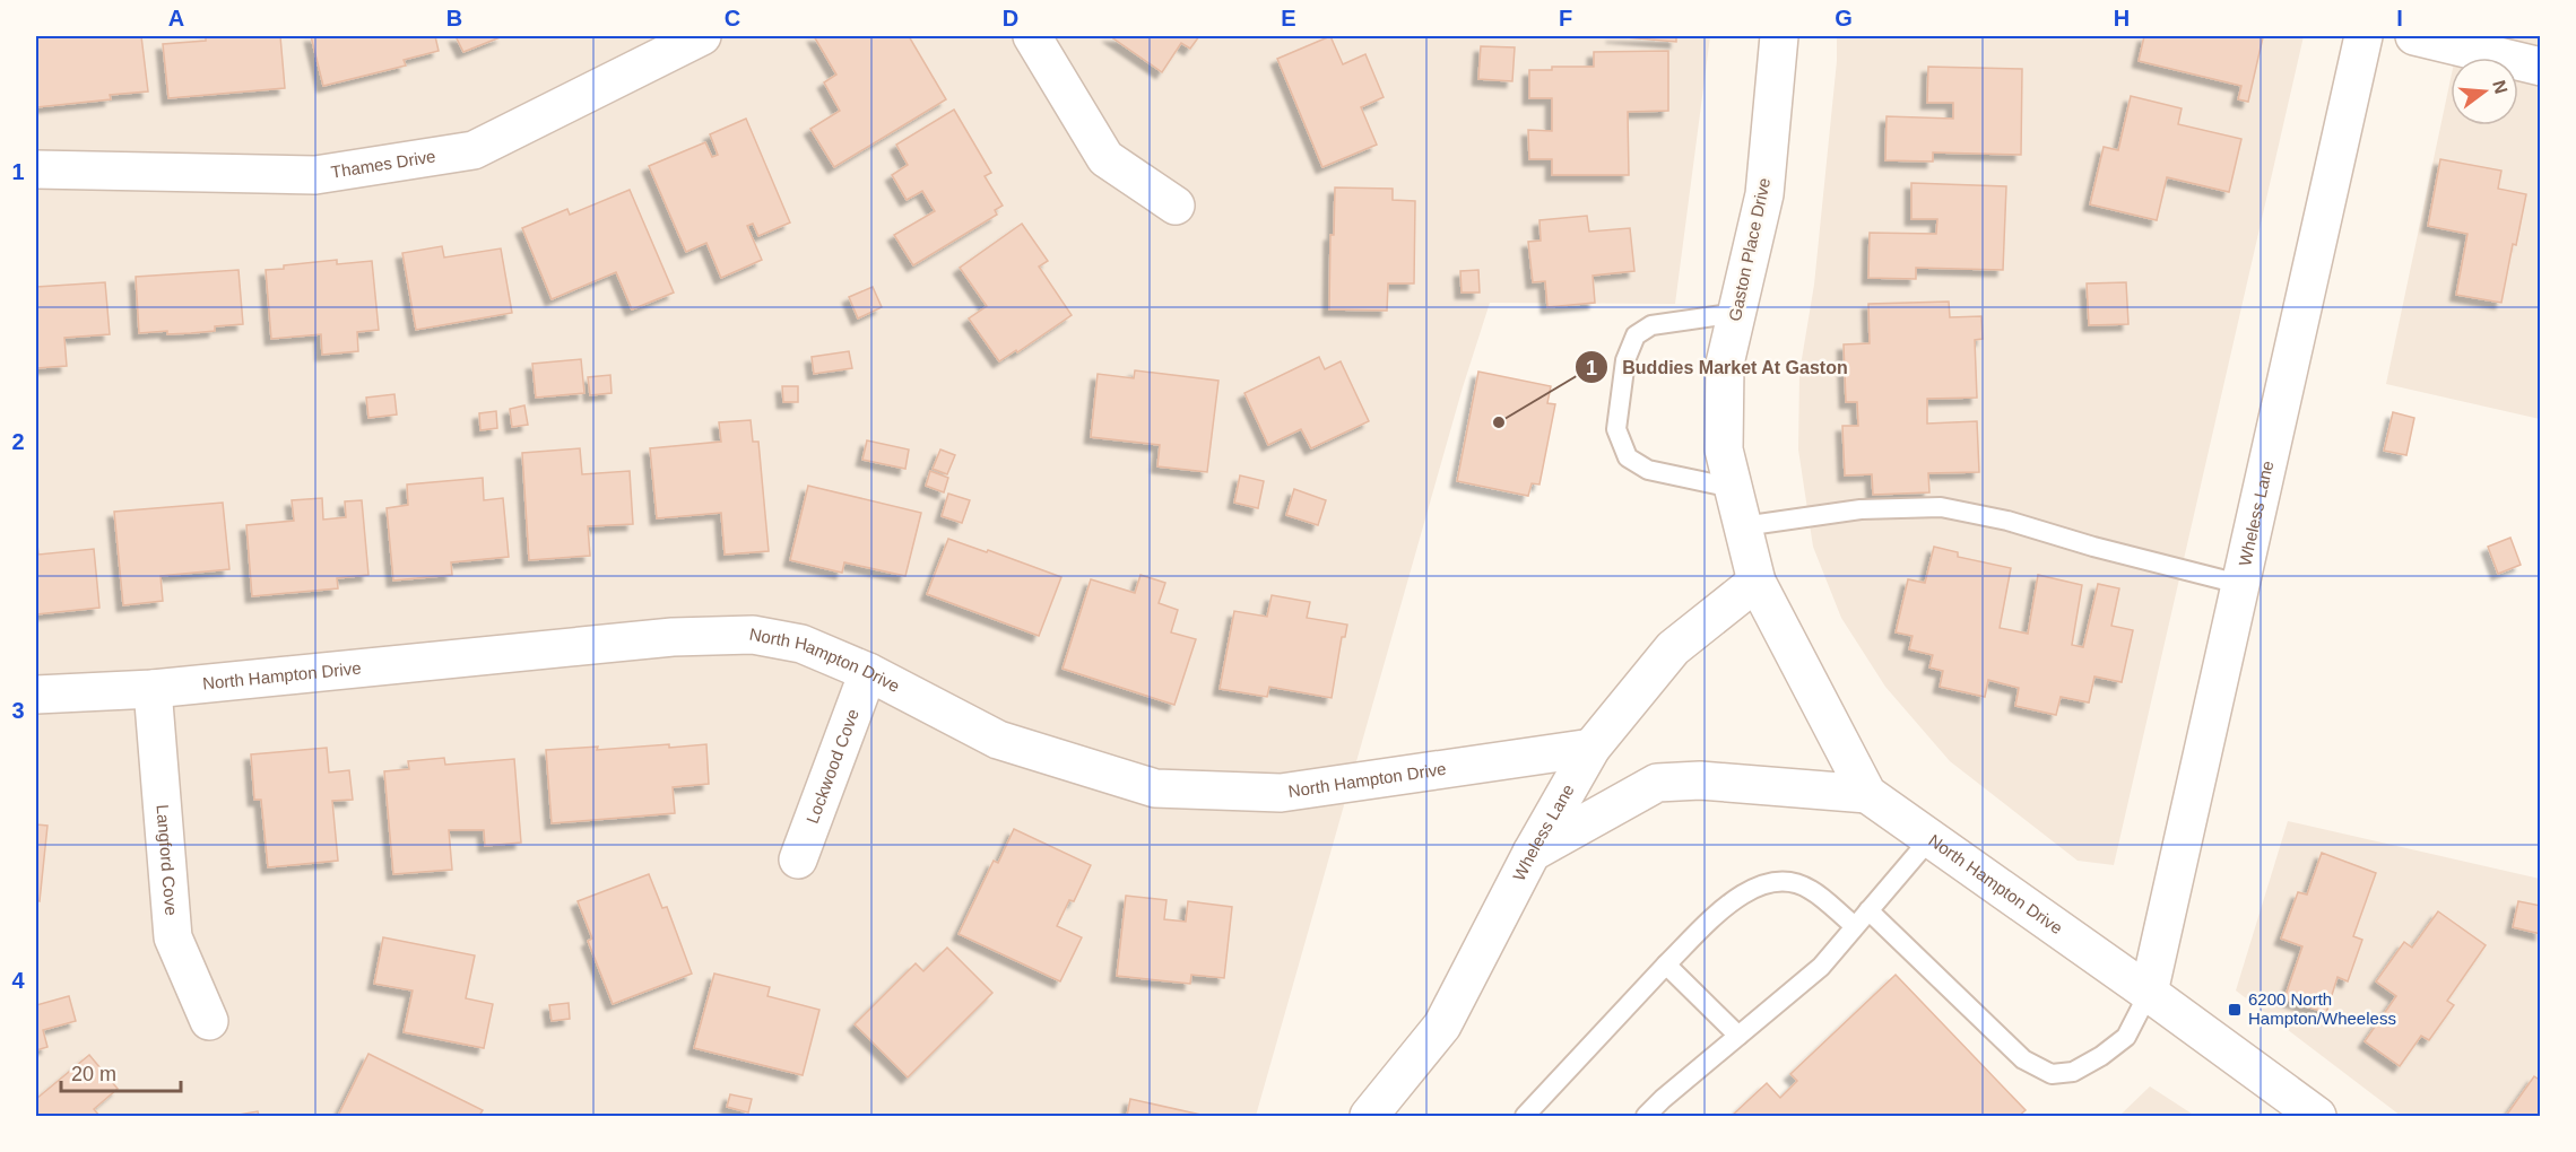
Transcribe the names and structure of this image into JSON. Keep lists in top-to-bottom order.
{
  "streets": {
    "street": [
      "Thames Drive",
      "Gaston Place Drive",
      "Wheless Lane",
      "North Hampton Drive",
      "Lockwood Cove",
      "Langford Cove"
    ]
  },
  "crossings": [
    ["Gaston Place Drive", "Wheless Lane"],
    ["Gaston Place Drive", "North Hampton Drive"],
    ["Wheless Lane", "North Hampton Drive"],
    ["North Hampton Drive", "Lockwood Cove"],
    ["North Hampton Drive", "Langford Cove"]
  ],
  "places": {
    "other": ["Buddies Market At Gaston"],
    "transit": ["6200 North Hampton/Wheeless"]
  },
  "scale_bar": "20 m",
  "north": "right",
  "grid": {
    "columns": [
      "A",
      "B",
      "C",
      "D",
      "E",
      "F",
      "G",
      "H",
      "I"
    ],
    "rows": [
      "1",
      "2",
      "3",
      "4"
    ]
  }
}
